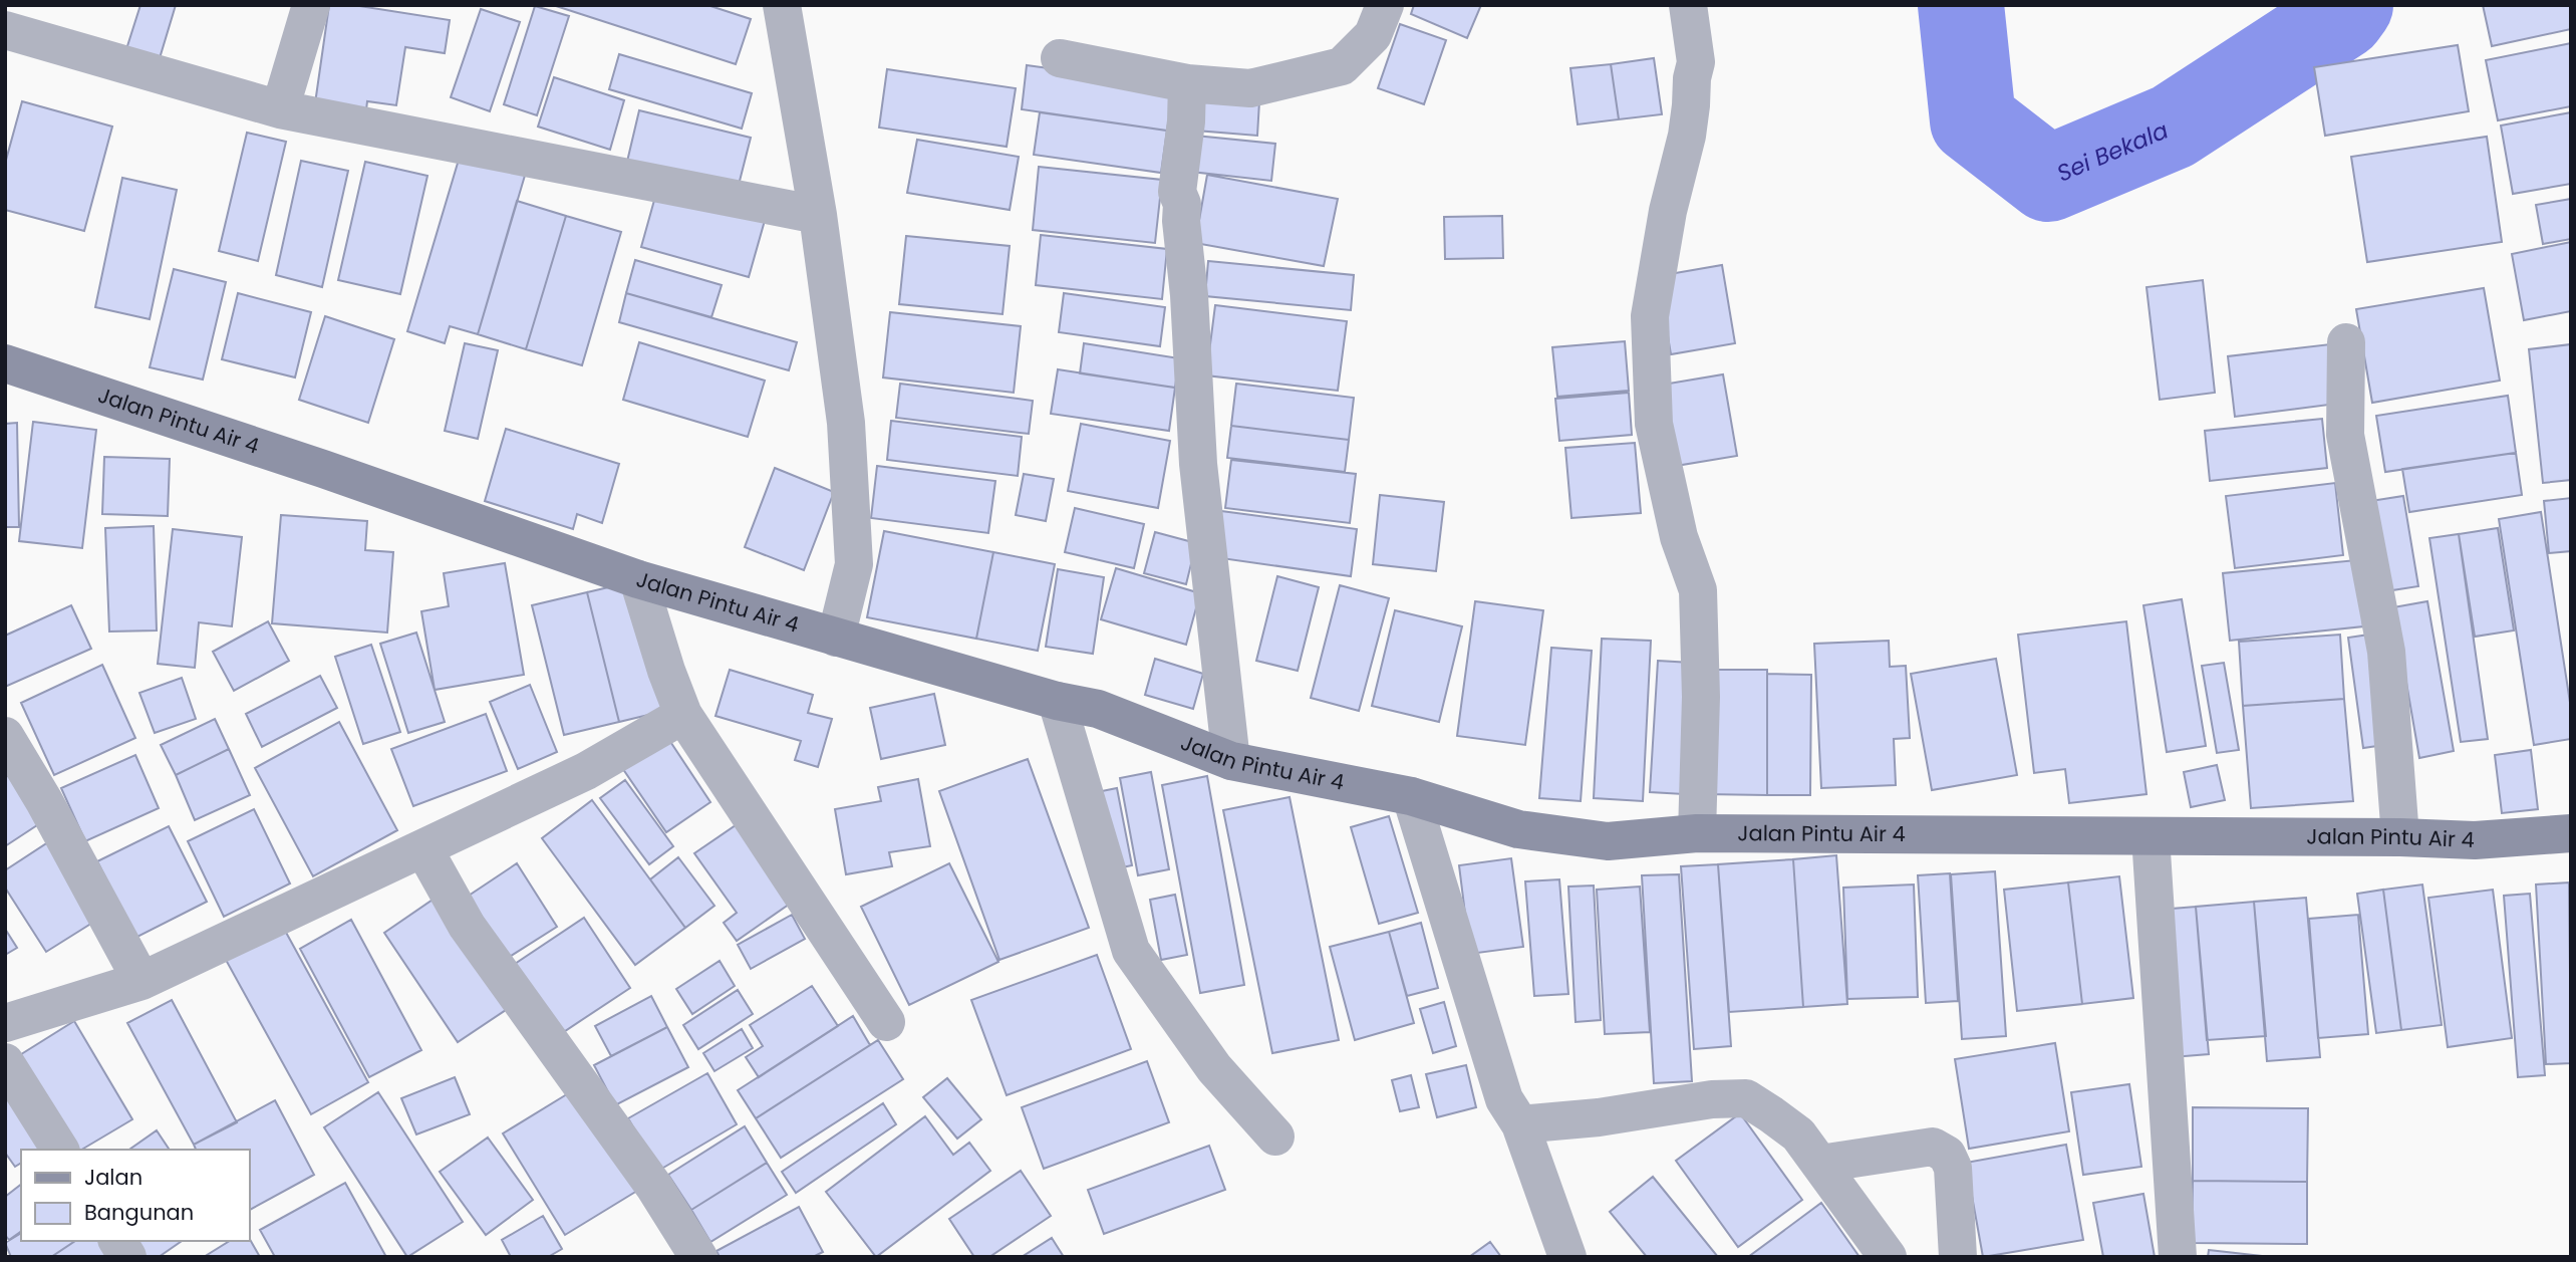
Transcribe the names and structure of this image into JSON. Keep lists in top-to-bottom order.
{
  "streets": {
    "main road": ["Jalan Pintu Air 4"]
  },
  "water": ["Sei Bekala"],
  "legend": ["Jalan", "Bangunan"]
}
